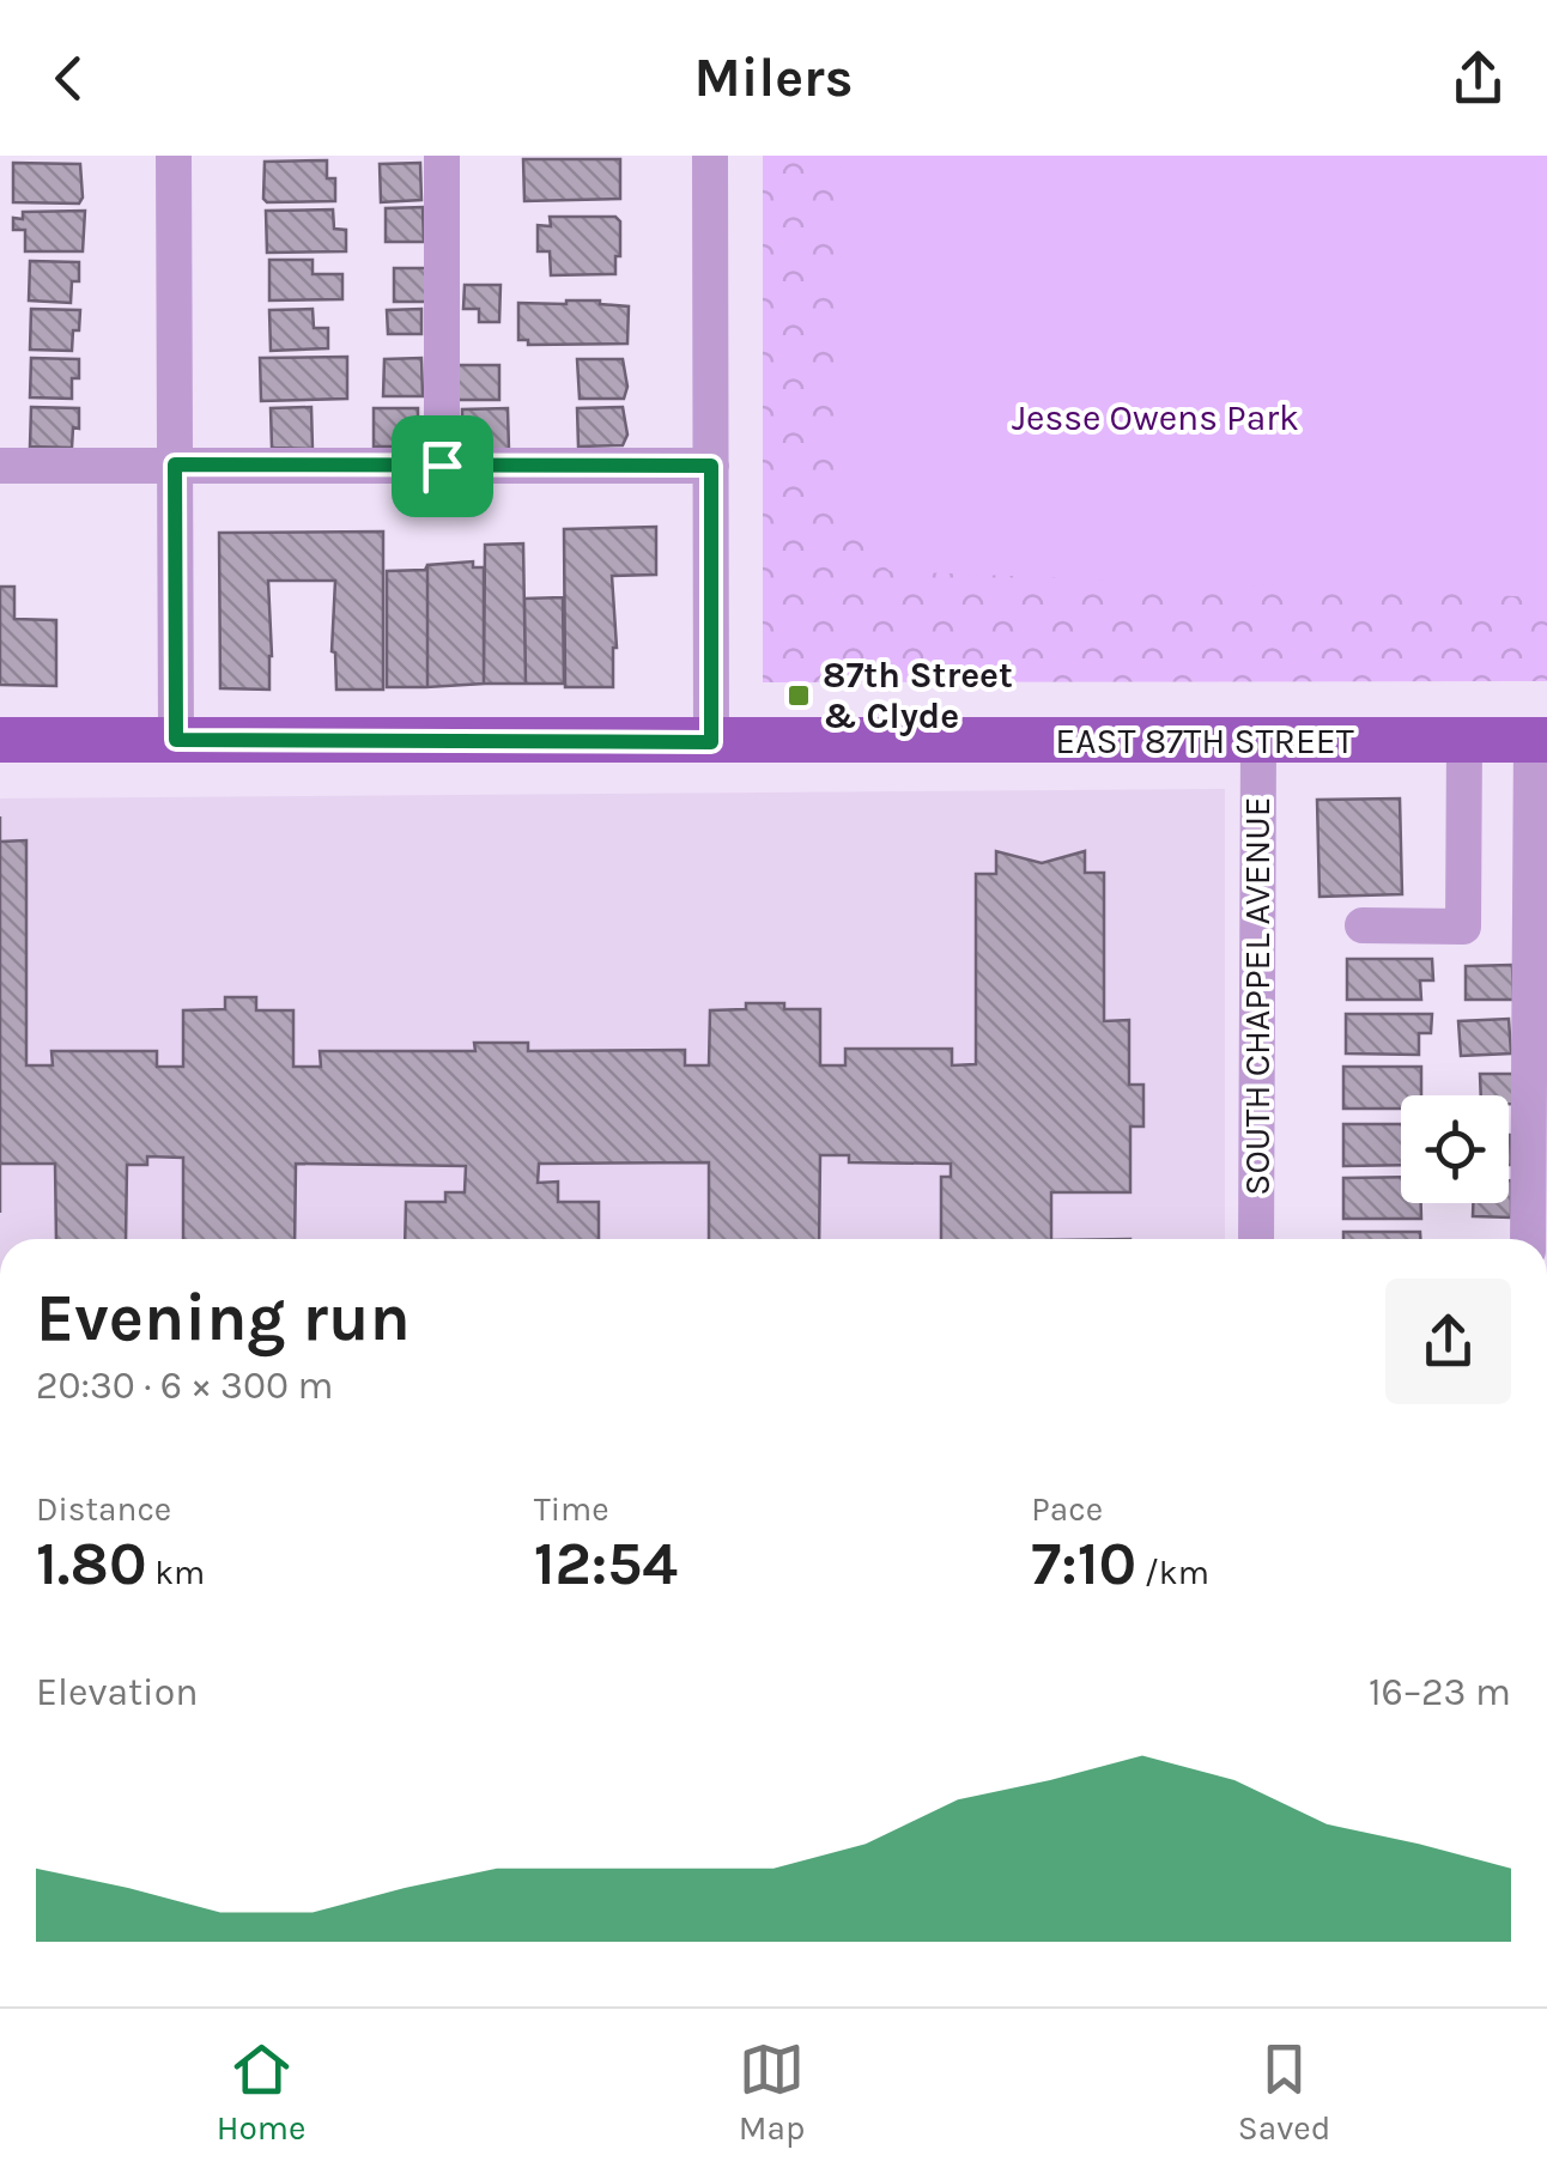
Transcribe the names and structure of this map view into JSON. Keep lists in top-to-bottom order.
{
  "streets": {
    "main road": ["EAST 87TH STREET"],
    "street": ["SOUTH CHAPPEL AVENUE"]
  },
  "crossings": [
    ["EAST 87TH STREET", "SOUTH CHAPPEL AVENUE"]
  ],
  "parks": ["Jesse Owens Park"],
  "places": {
    "transit": ["87th Street & Clyde"]
  },
  "page": {
    "header": "Milers",
    "heading": ["Evening run", "20:30 · 6 × 300 m"],
    "stats": [
      ["Distance", "1.80 km"],
      ["Time", "12:54"],
      ["Pace", "7:10 /km"]
    ],
    "chart": ["Elevation", "16–23 m"],
    "tabs": ["Home", "Map", "Saved"]
  }
}
